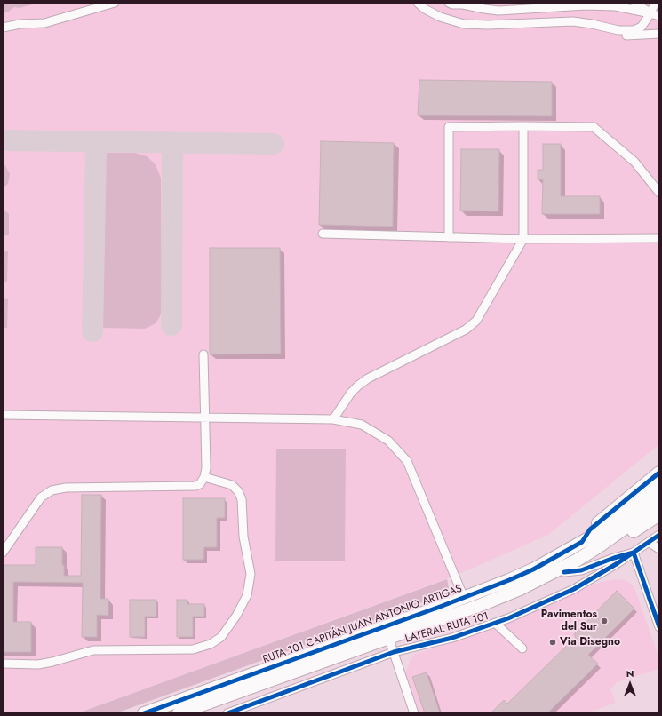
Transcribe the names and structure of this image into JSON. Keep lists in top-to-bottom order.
{
  "streets": {
    "highway": ["RUTA 101 CAPITÁN JUAN ANTONIO ARTIGAS"],
    "street": ["LATERAL RUTA 101"]
  },
  "places": ["Pavimentos del Sur", "Via Disegno"],
  "north": "top"
}
